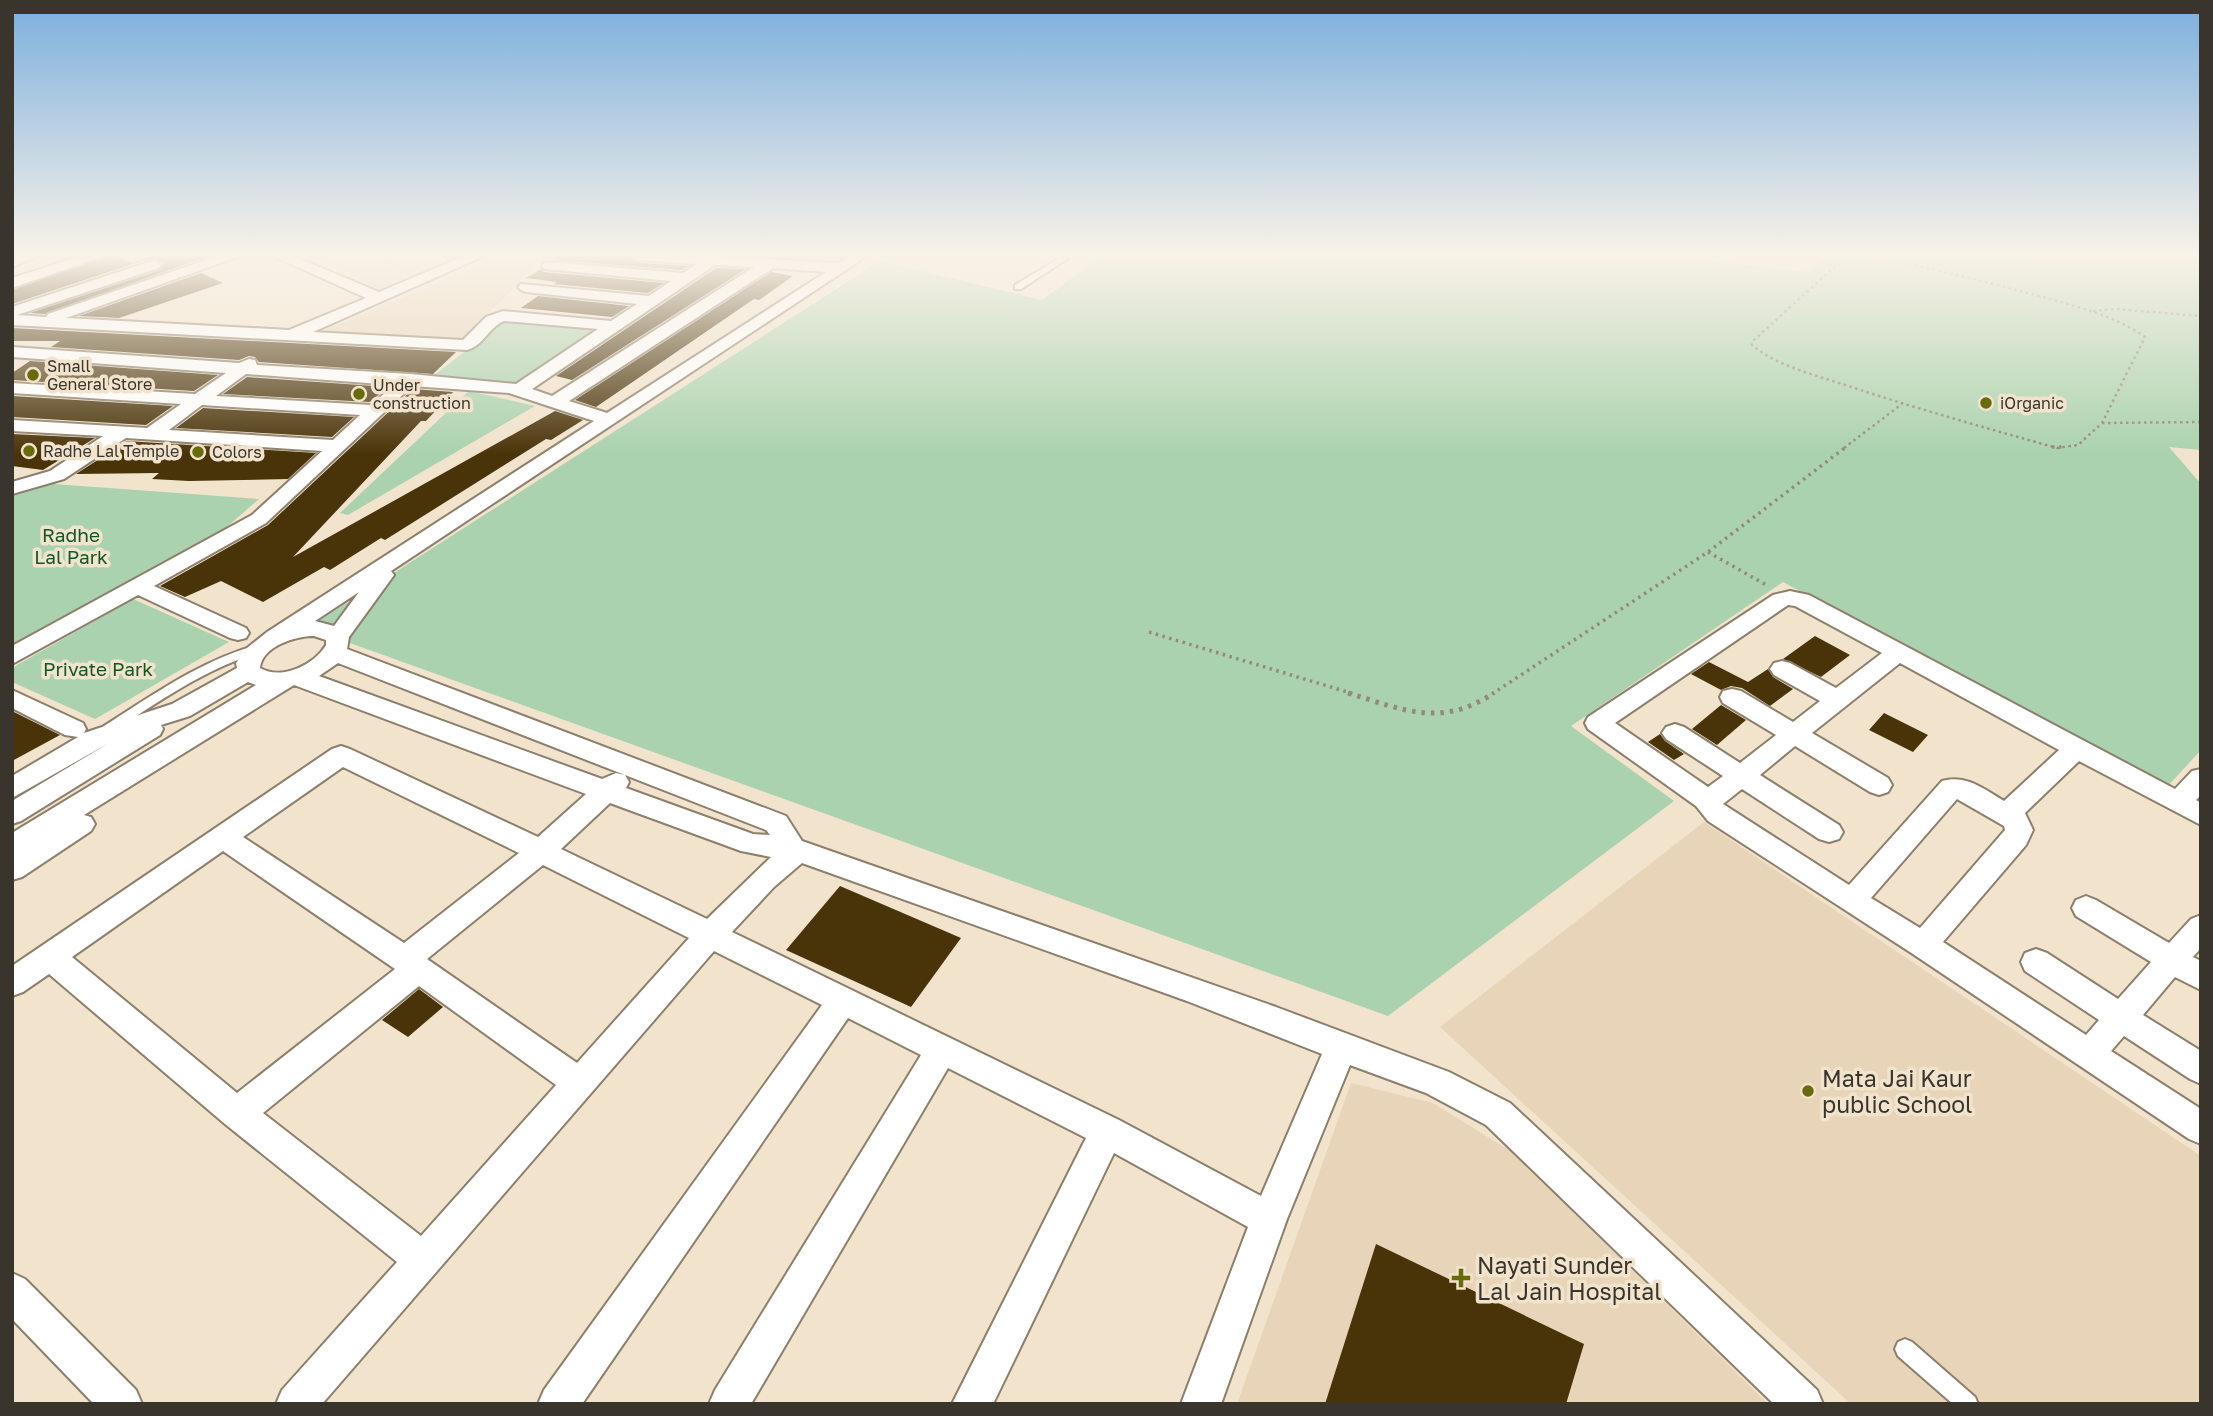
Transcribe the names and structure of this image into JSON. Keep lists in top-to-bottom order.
{
  "parks": ["Radhe Lal Park", "Private Park"],
  "places": {
    "other": [
      "Small General Store",
      "Under construction",
      "iOrganic",
      "Radhe Lal Temple",
      "Colors",
      "Mata Jai Kaur public School"
    ],
    "health": ["Nayati Sunder Lal Jain Hospital"]
  }
}
